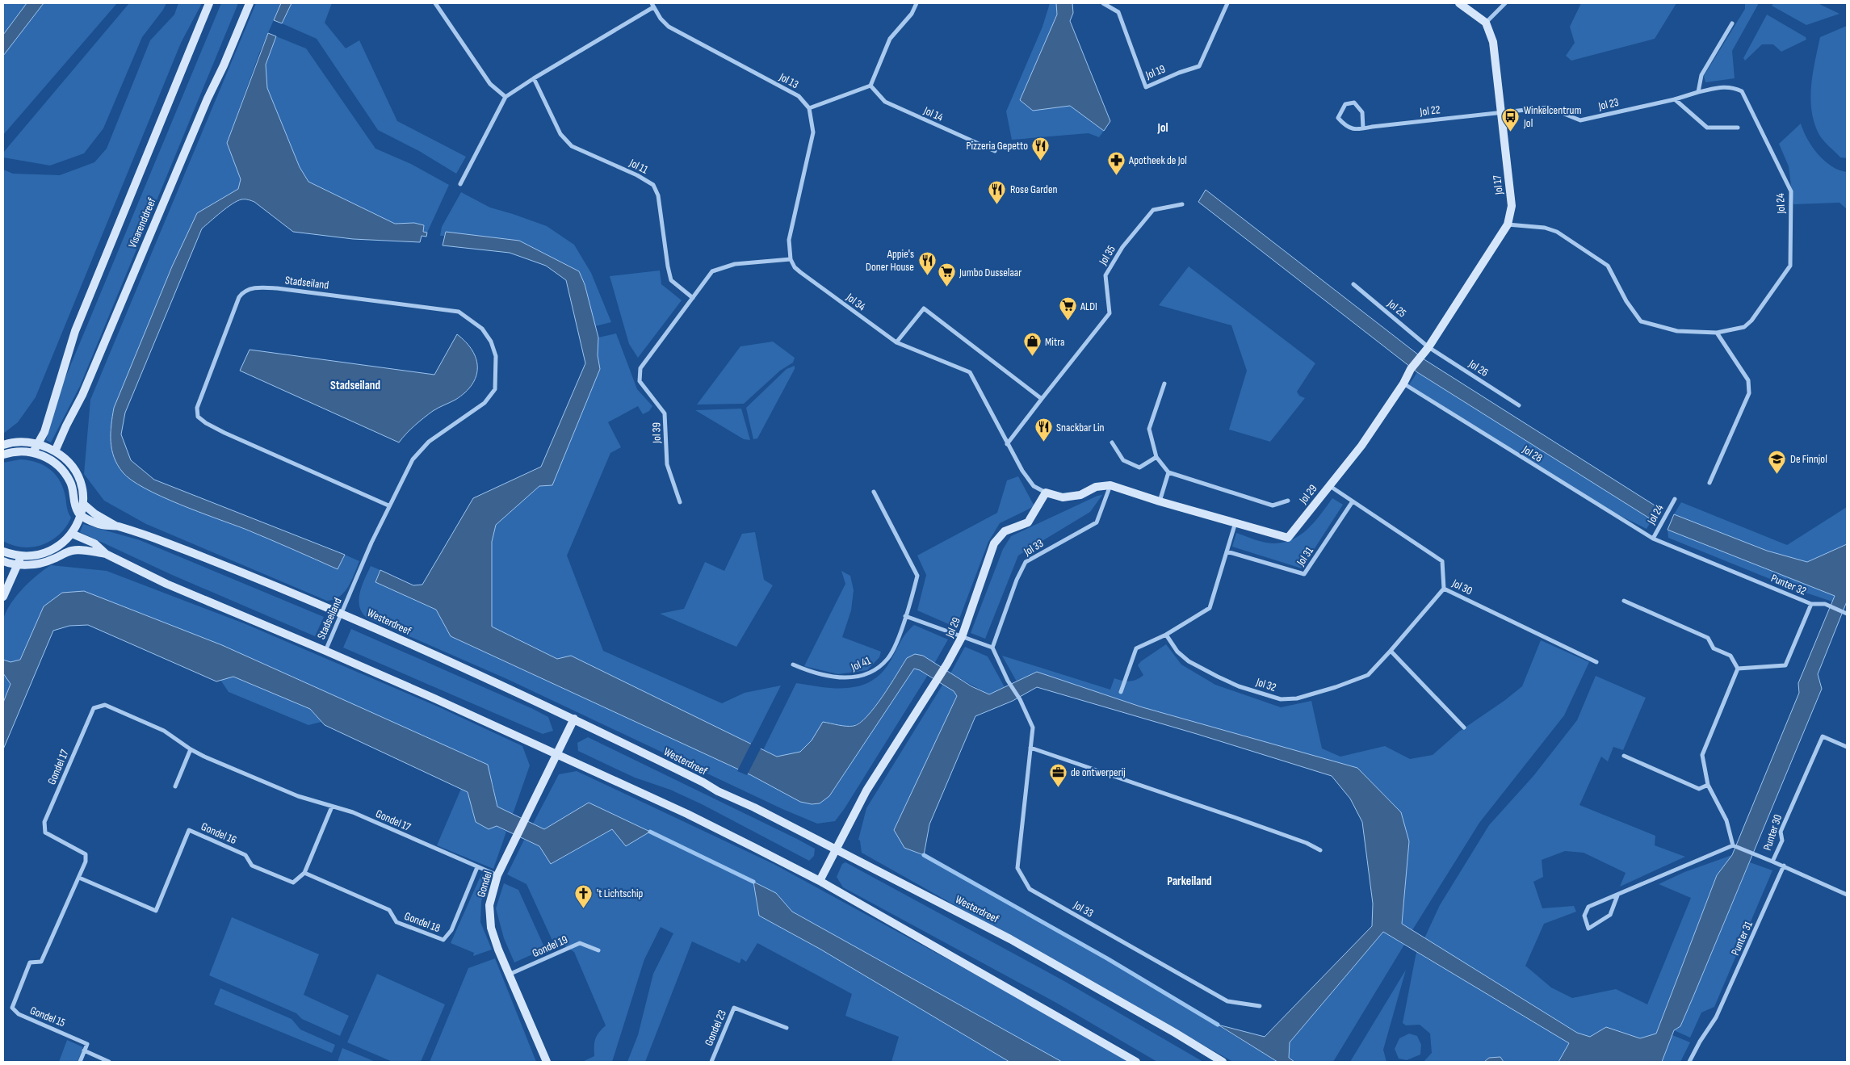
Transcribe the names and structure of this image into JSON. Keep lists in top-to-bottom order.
{
  "streets": {
    "main road": [
      "Jol 17",
      "Visarenddreef",
      "Jol 29",
      "Westerdreef",
      "Gondel"
    ],
    "street": [
      "Jol 19",
      "Jol 13",
      "Jol 23",
      "Jol 22",
      "Jol 14",
      "Jol 11",
      "Jol 24",
      "Jol 35",
      "Stadseiland",
      "Jol 34",
      "Jol 25",
      "Jol 26",
      "Jol 39",
      "Jol 28",
      "Jol 33",
      "Jol 31",
      "Punter 32",
      "Jol 30",
      "Jol 41",
      "Jol 32",
      "Gondel 17",
      "Punter 30",
      "Gondel 16",
      "Gondel 18",
      "Punter 31",
      "Gondel 19",
      "Gondel 15",
      "Gondel 23"
    ]
  },
  "crossings": [
    ["Jol 23", "Jol 22"],
    ["Jol 23", "Jol 17"],
    ["Jol 23", "Jol 24"],
    ["Jol 22", "Jol 17"],
    ["Jol 11", "Jol 39"],
    ["Jol 17", "Jol 24"],
    ["Jol 17", "Jol 25"],
    ["Jol 17", "Jol 26"],
    ["Jol 17", "Jol 29"],
    ["Jol 24", "Jol 28"],
    ["Jol 24", "Punter 32"],
    ["Jol 35", "Jol 34"],
    ["Stadseiland", "Westerdreef"],
    ["Jol 34", "Jol 29"],
    ["Jol 25", "Jol 26"],
    ["Jol 28", "Jol 29"],
    ["Jol 28", "Punter 32"],
    ["Jol 29", "Jol 33"],
    ["Jol 29", "Jol 30"],
    ["Jol 29", "Westerdreef"],
    ["Jol 31", "Jol 30"],
    ["Jol 30", "Jol 32"],
    ["Westerdreef", "Gondel"],
    ["Gondel 17", "Gondel 16"],
    ["Gondel 17", "Gondel"],
    ["Gondel 17", "Gondel 18"],
    ["Gondel 17", "Gondel 15"],
    ["Punter 30", "Punter 31"],
    ["Gondel 16", "Gondel 18"],
    ["Gondel", "Gondel 19"]
  ],
  "districts": ["Jol", "Stadseiland", "Parkeiland"],
  "places": {
    "bus stop": ["Winkelcentrum Jol"],
    "restaurant": [
      "Pizzeria Gepetto",
      "Rose Garden",
      "Appie's Doner House",
      "Snackbar Lin"
    ],
    "pharmacy": ["Apotheek de Jol"],
    "supermarket": ["Jumbo Dusselaar", "ALDI"],
    "shop": ["Mitra"],
    "school or university": ["De Finnjol"],
    "office": ["de ontwerperij"],
    "church": ["'t Lichtschip"]
  }
}
